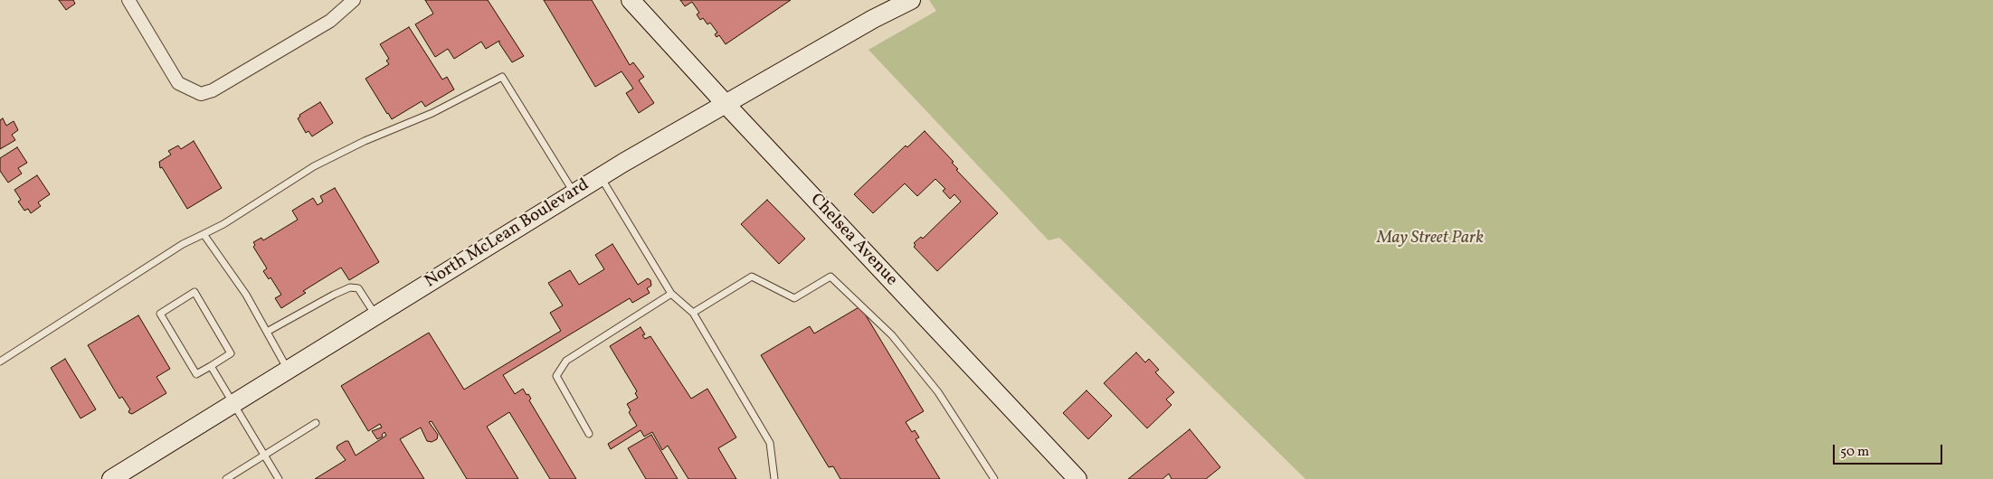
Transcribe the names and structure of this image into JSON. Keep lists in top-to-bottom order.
{
  "streets": {
    "main road": ["North McLean Boulevard", "Chelsea Avenue"]
  },
  "crossings": [
    ["North McLean Boulevard", "Chelsea Avenue"]
  ],
  "parks": ["May Street Park"],
  "scale_bar": "50 m"
}
